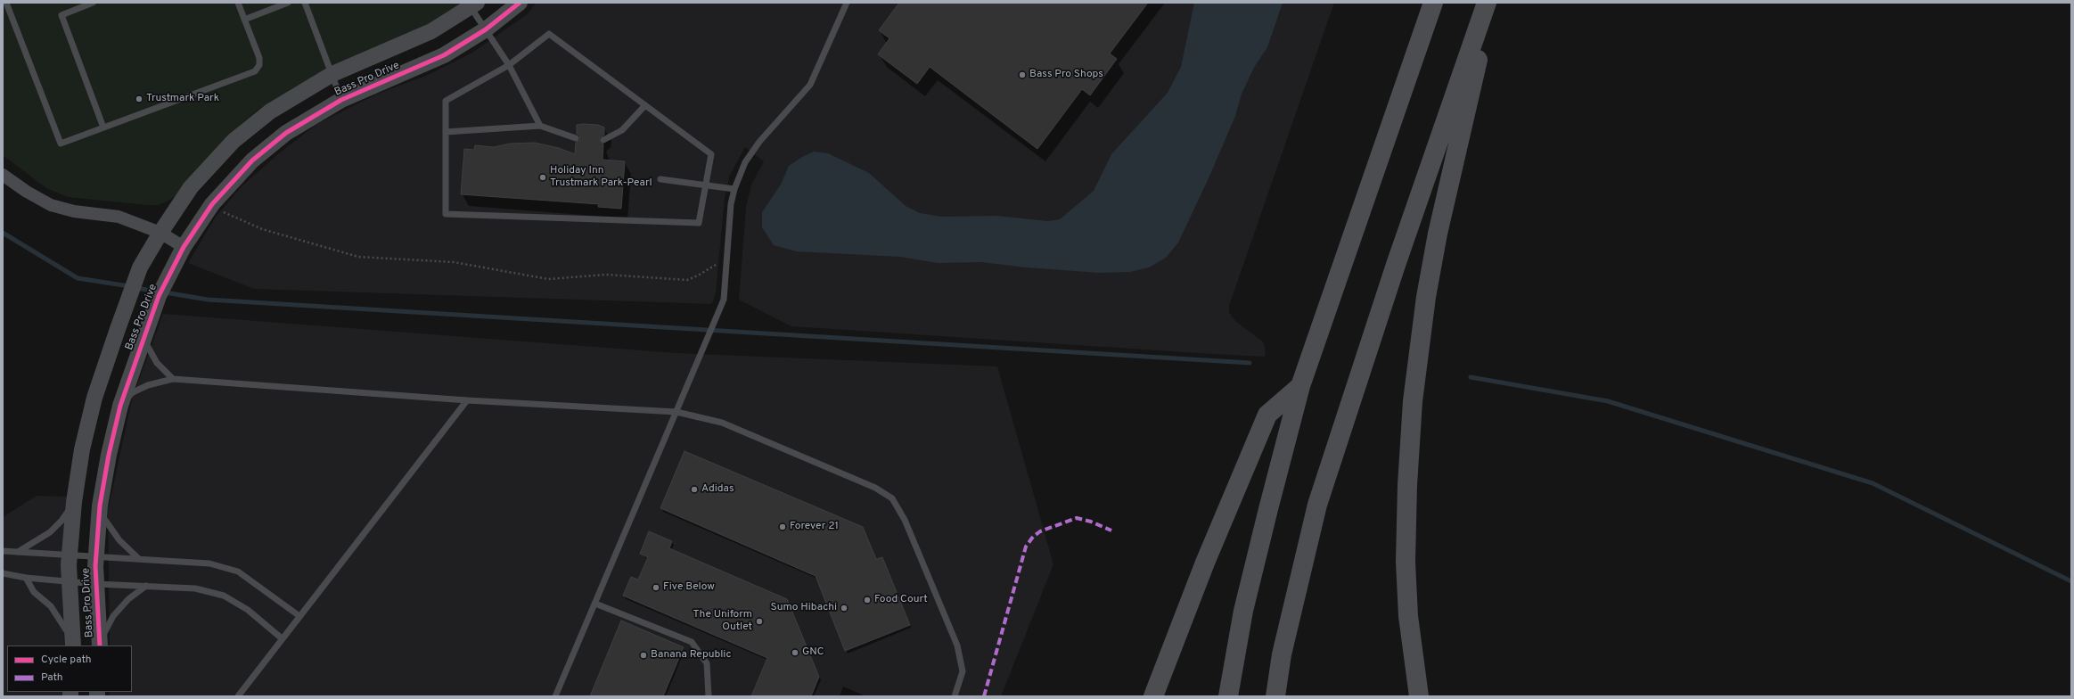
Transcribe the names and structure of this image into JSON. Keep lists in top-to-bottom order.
{
  "streets": {
    "street": ["Bass Pro Drive"]
  },
  "places": [
    "Bass Pro Shops",
    "Trustmark Park",
    "Holiday Inn Trustmark Park-Pearl",
    "Adidas",
    "Forever 21",
    "Five Below",
    "Food Court",
    "Sumo Hibachi",
    "The Uniform Outlet",
    "GNC",
    "Banana Republic"
  ],
  "legend": ["Cycle path", "Path"]
}
